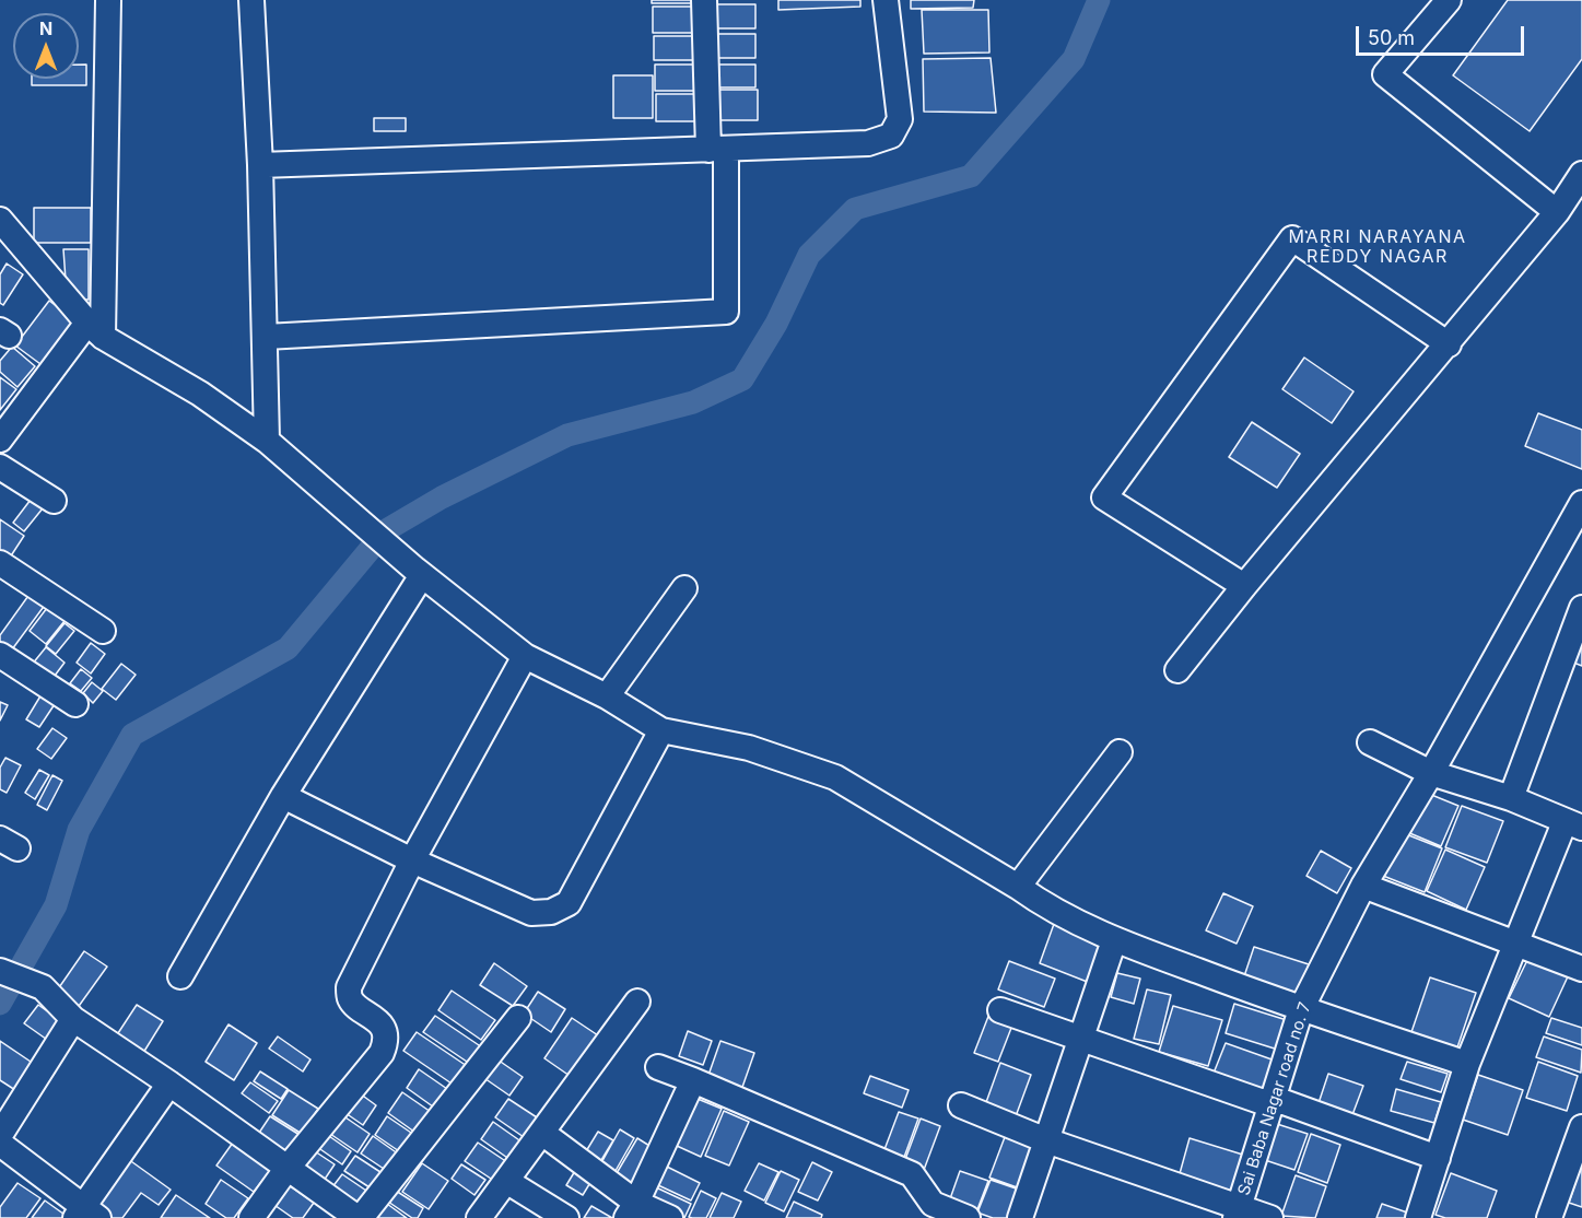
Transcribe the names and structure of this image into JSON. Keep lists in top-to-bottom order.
{
  "streets": {
    "street": ["Sai Baba Nagar road no. 7"]
  },
  "districts": ["MARRI NARAYANA REDDY NAGAR"],
  "scale_bar": "50 m",
  "north": "top"
}
